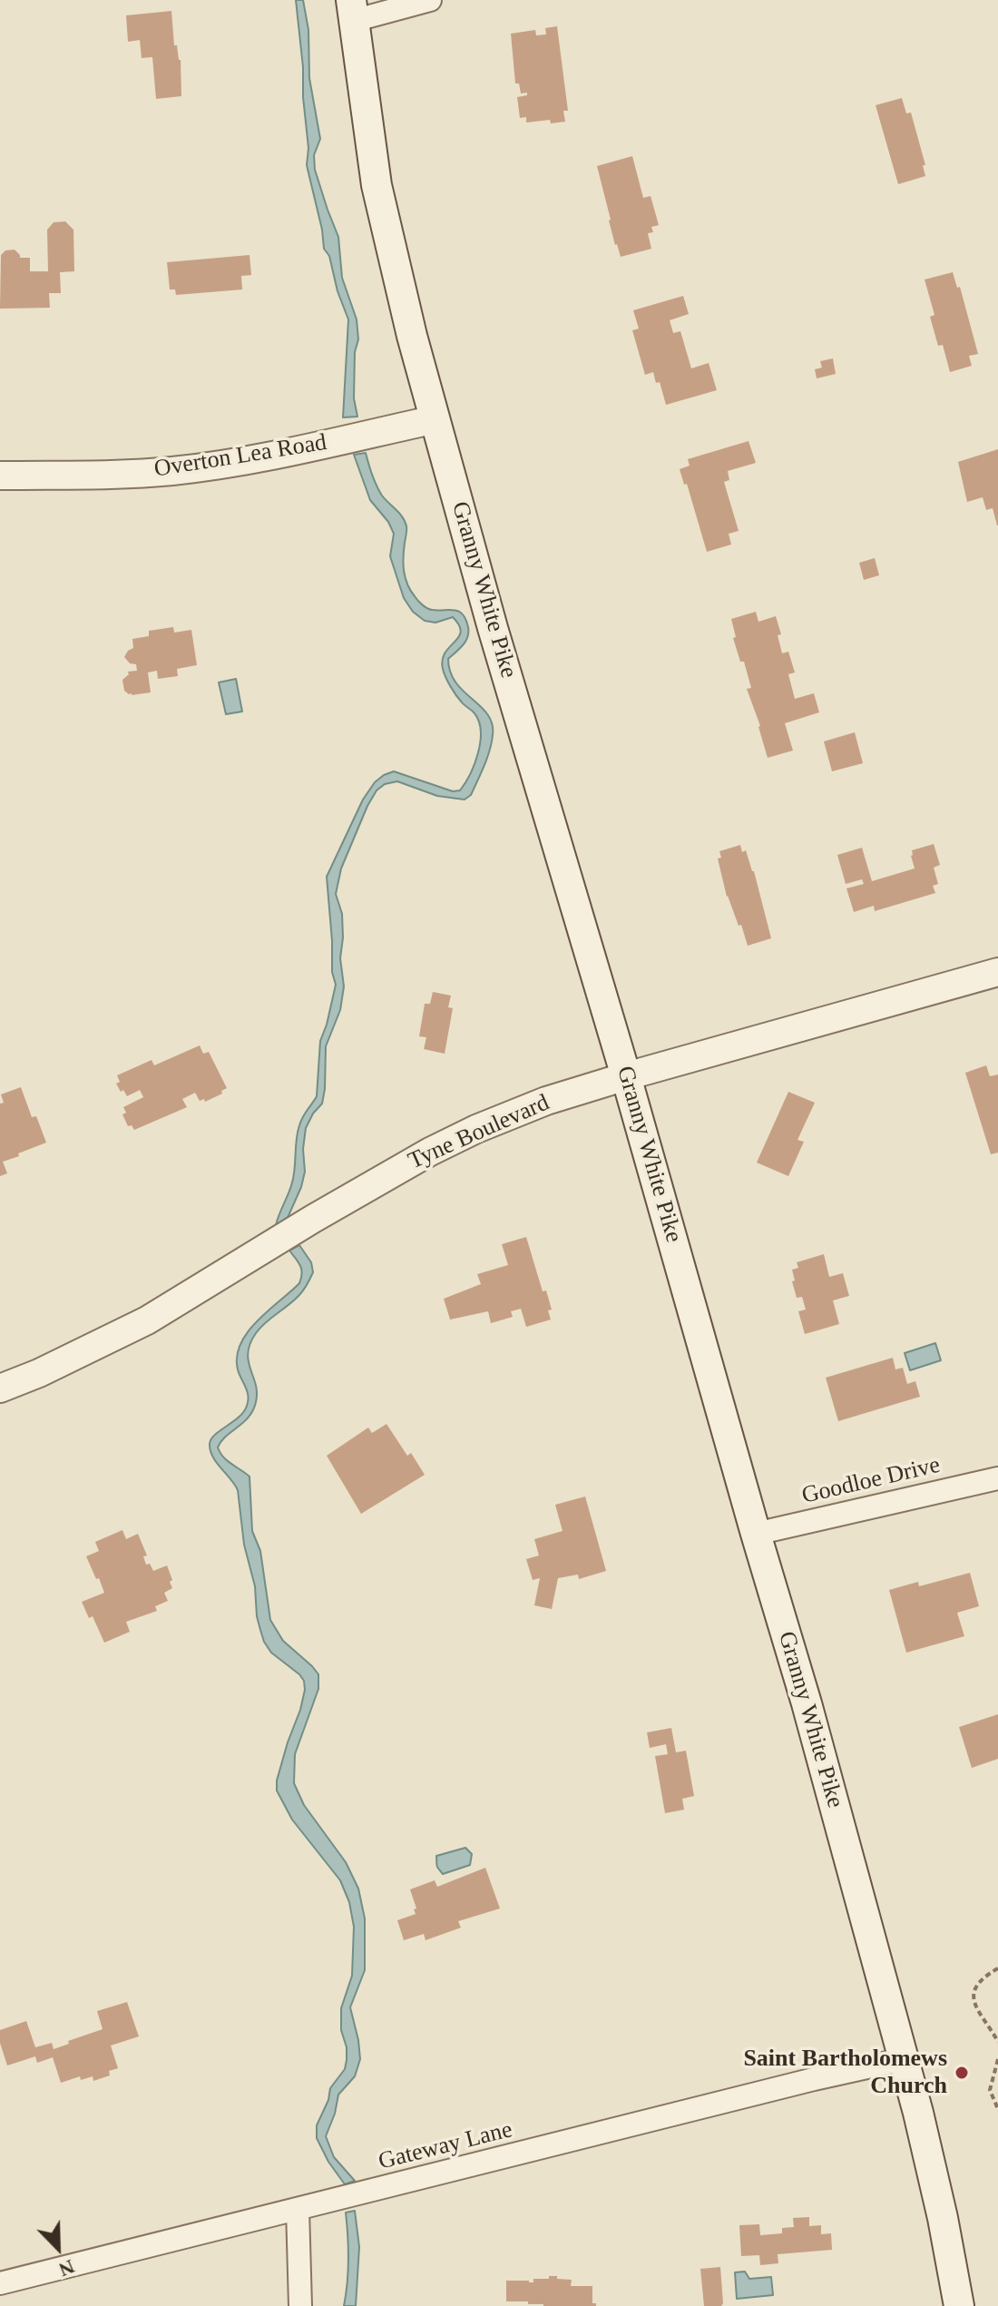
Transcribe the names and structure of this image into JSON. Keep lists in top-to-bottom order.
{
  "streets": {
    "main road": ["Granny White Pike"],
    "street": [
      "Overton Lea Road",
      "Tyne Boulevard",
      "Goodloe Drive",
      "Gateway Lane"
    ]
  },
  "crossings": [
    ["Overton Lea Road", "Granny White Pike"],
    ["Granny White Pike", "Tyne Boulevard"],
    ["Granny White Pike", "Goodloe Drive"],
    ["Granny White Pike", "Gateway Lane"]
  ],
  "places": ["Saint Bartholomews Church"],
  "north": "bottom right"
}
